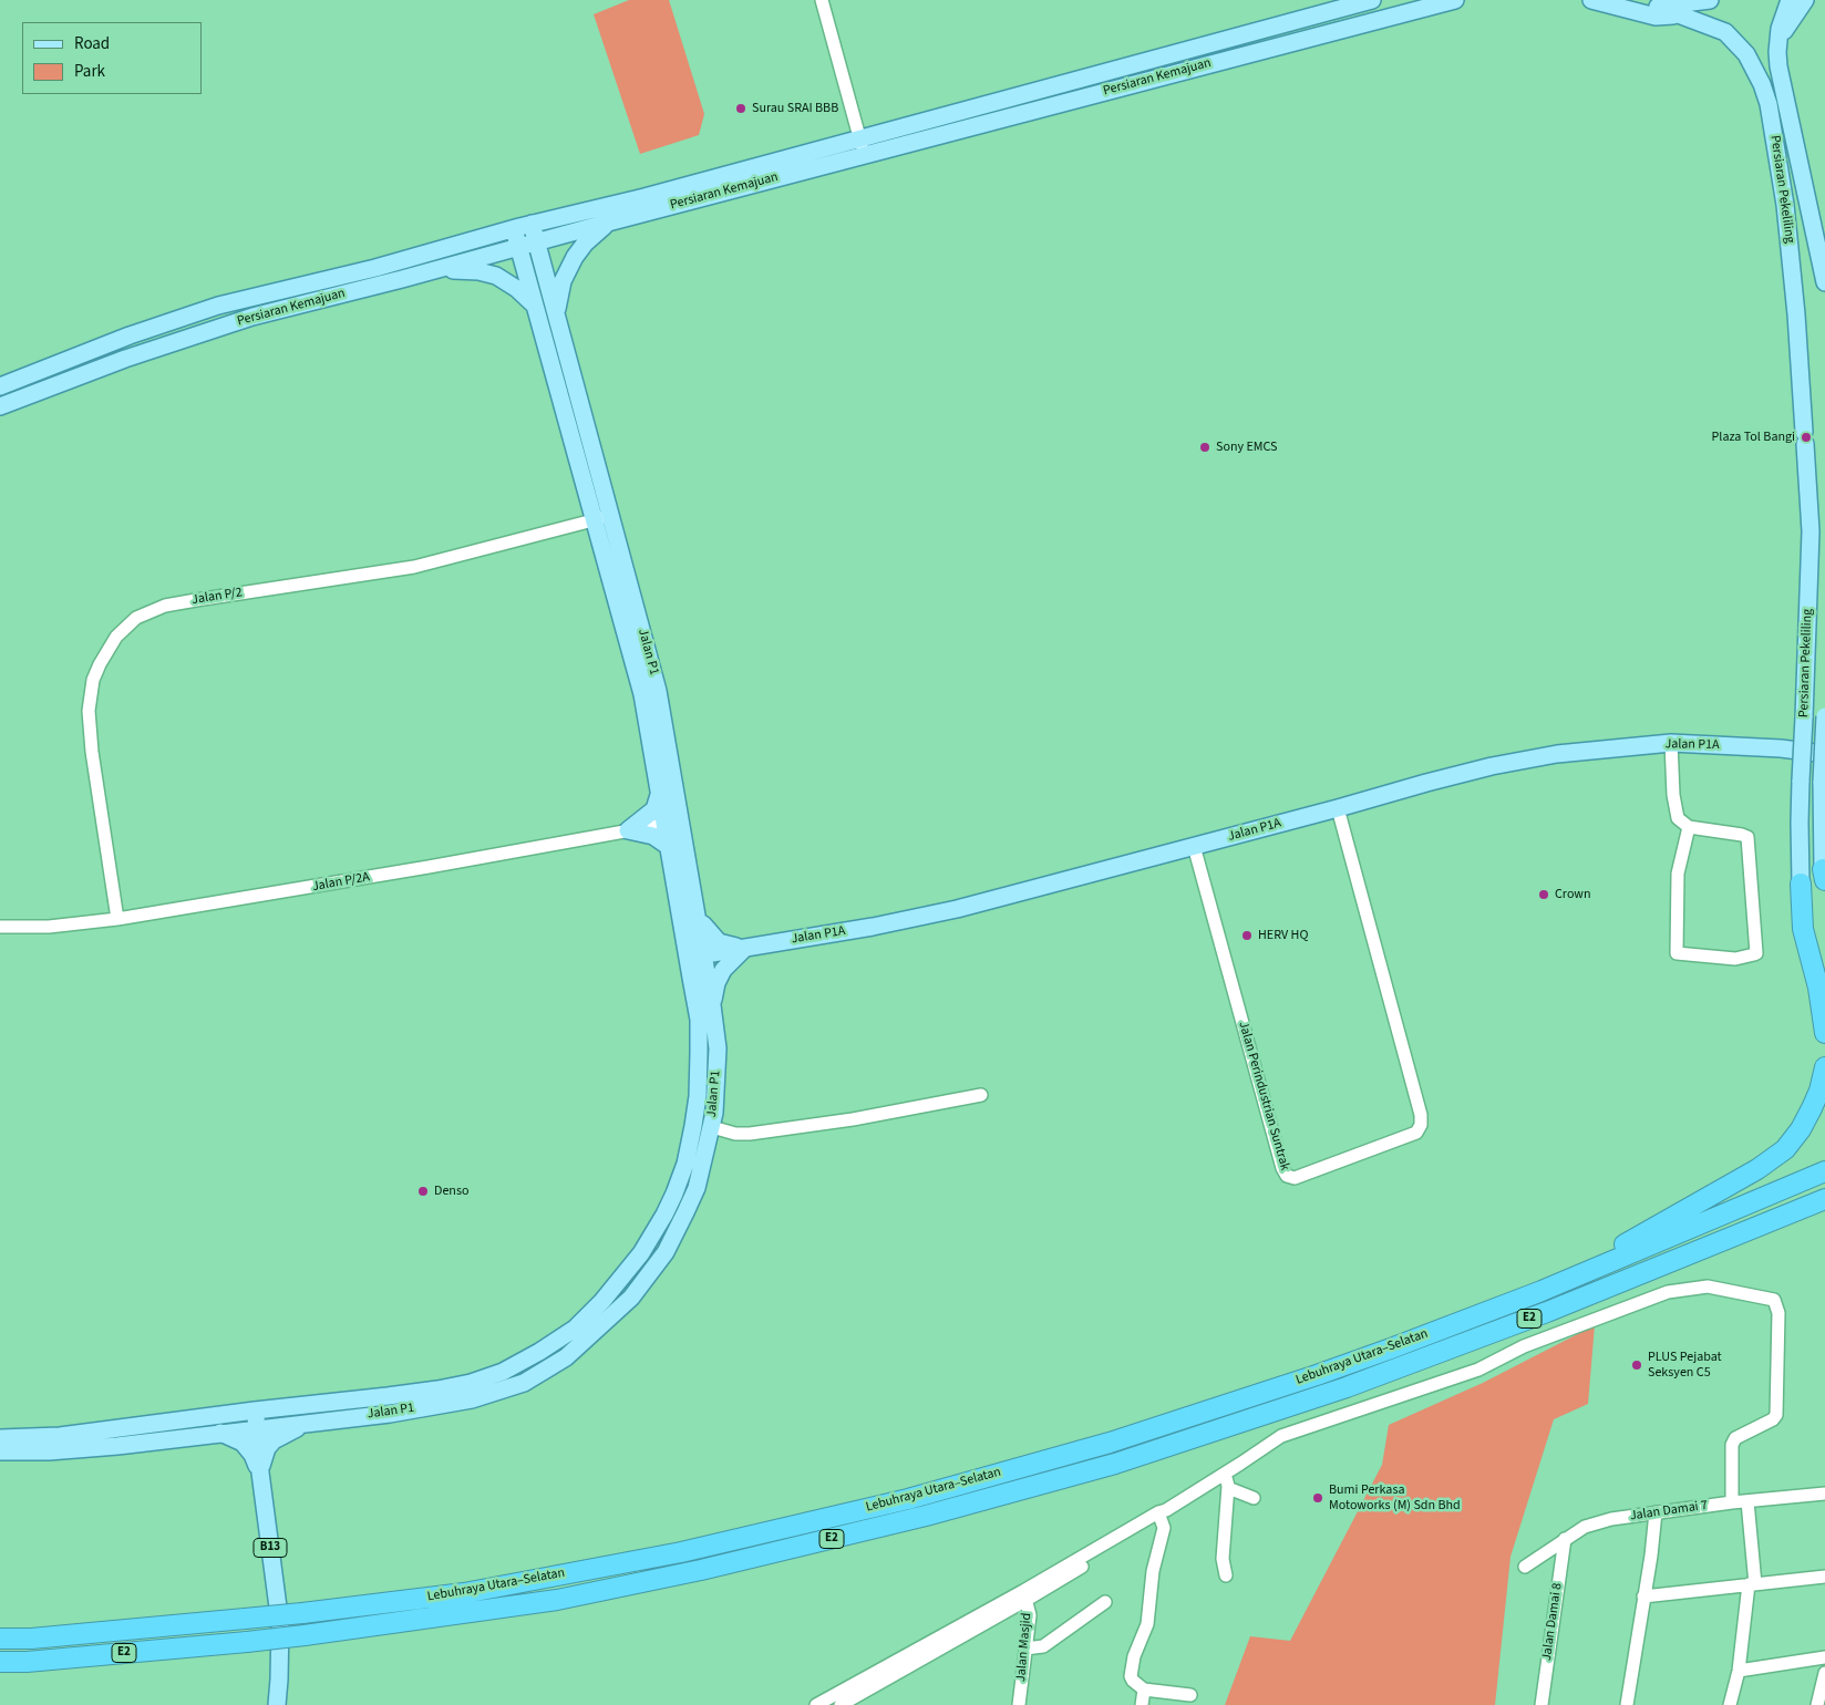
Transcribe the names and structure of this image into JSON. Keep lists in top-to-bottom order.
{
  "streets": {
    "highway": ["E2", "Lebuhraya Utara–Selatan"],
    "main road": [
      "Persiaran Kemajuan",
      "Persiaran Pekeliling",
      "Jalan P1",
      "Jalan P1A",
      "B13"
    ],
    "street": [
      "Jalan P/2",
      "Jalan P/2A",
      "Jalan Perindustrian Suntrak",
      "Jalan Damai 7",
      "Jalan Damai 8",
      "Jalan Masjid"
    ]
  },
  "crossings": [
    ["Persiaran Kemajuan", "Jalan P1"],
    ["Jalan P/2", "Jalan P1"],
    ["Jalan P/2", "Jalan P/2A"],
    ["Jalan P1", "Jalan P1A"],
    ["Jalan P1", "Jalan P/2A"],
    ["Jalan P1", "B13"],
    ["Jalan P1A", "Jalan Perindustrian Suntrak"],
    ["Jalan Damai 7", "Jalan Damai 8"]
  ],
  "places": [
    "Surau SRAI BBB",
    "Plaza Tol Bangi",
    "Sony EMCS",
    "Crown",
    "HERV HQ",
    "Denso",
    "PLUS Pejabat Seksyen C5",
    "Bumi Perkasa Motoworks (M) Sdn Bhd"
  ],
  "legend": ["Road", "Park"]
}
